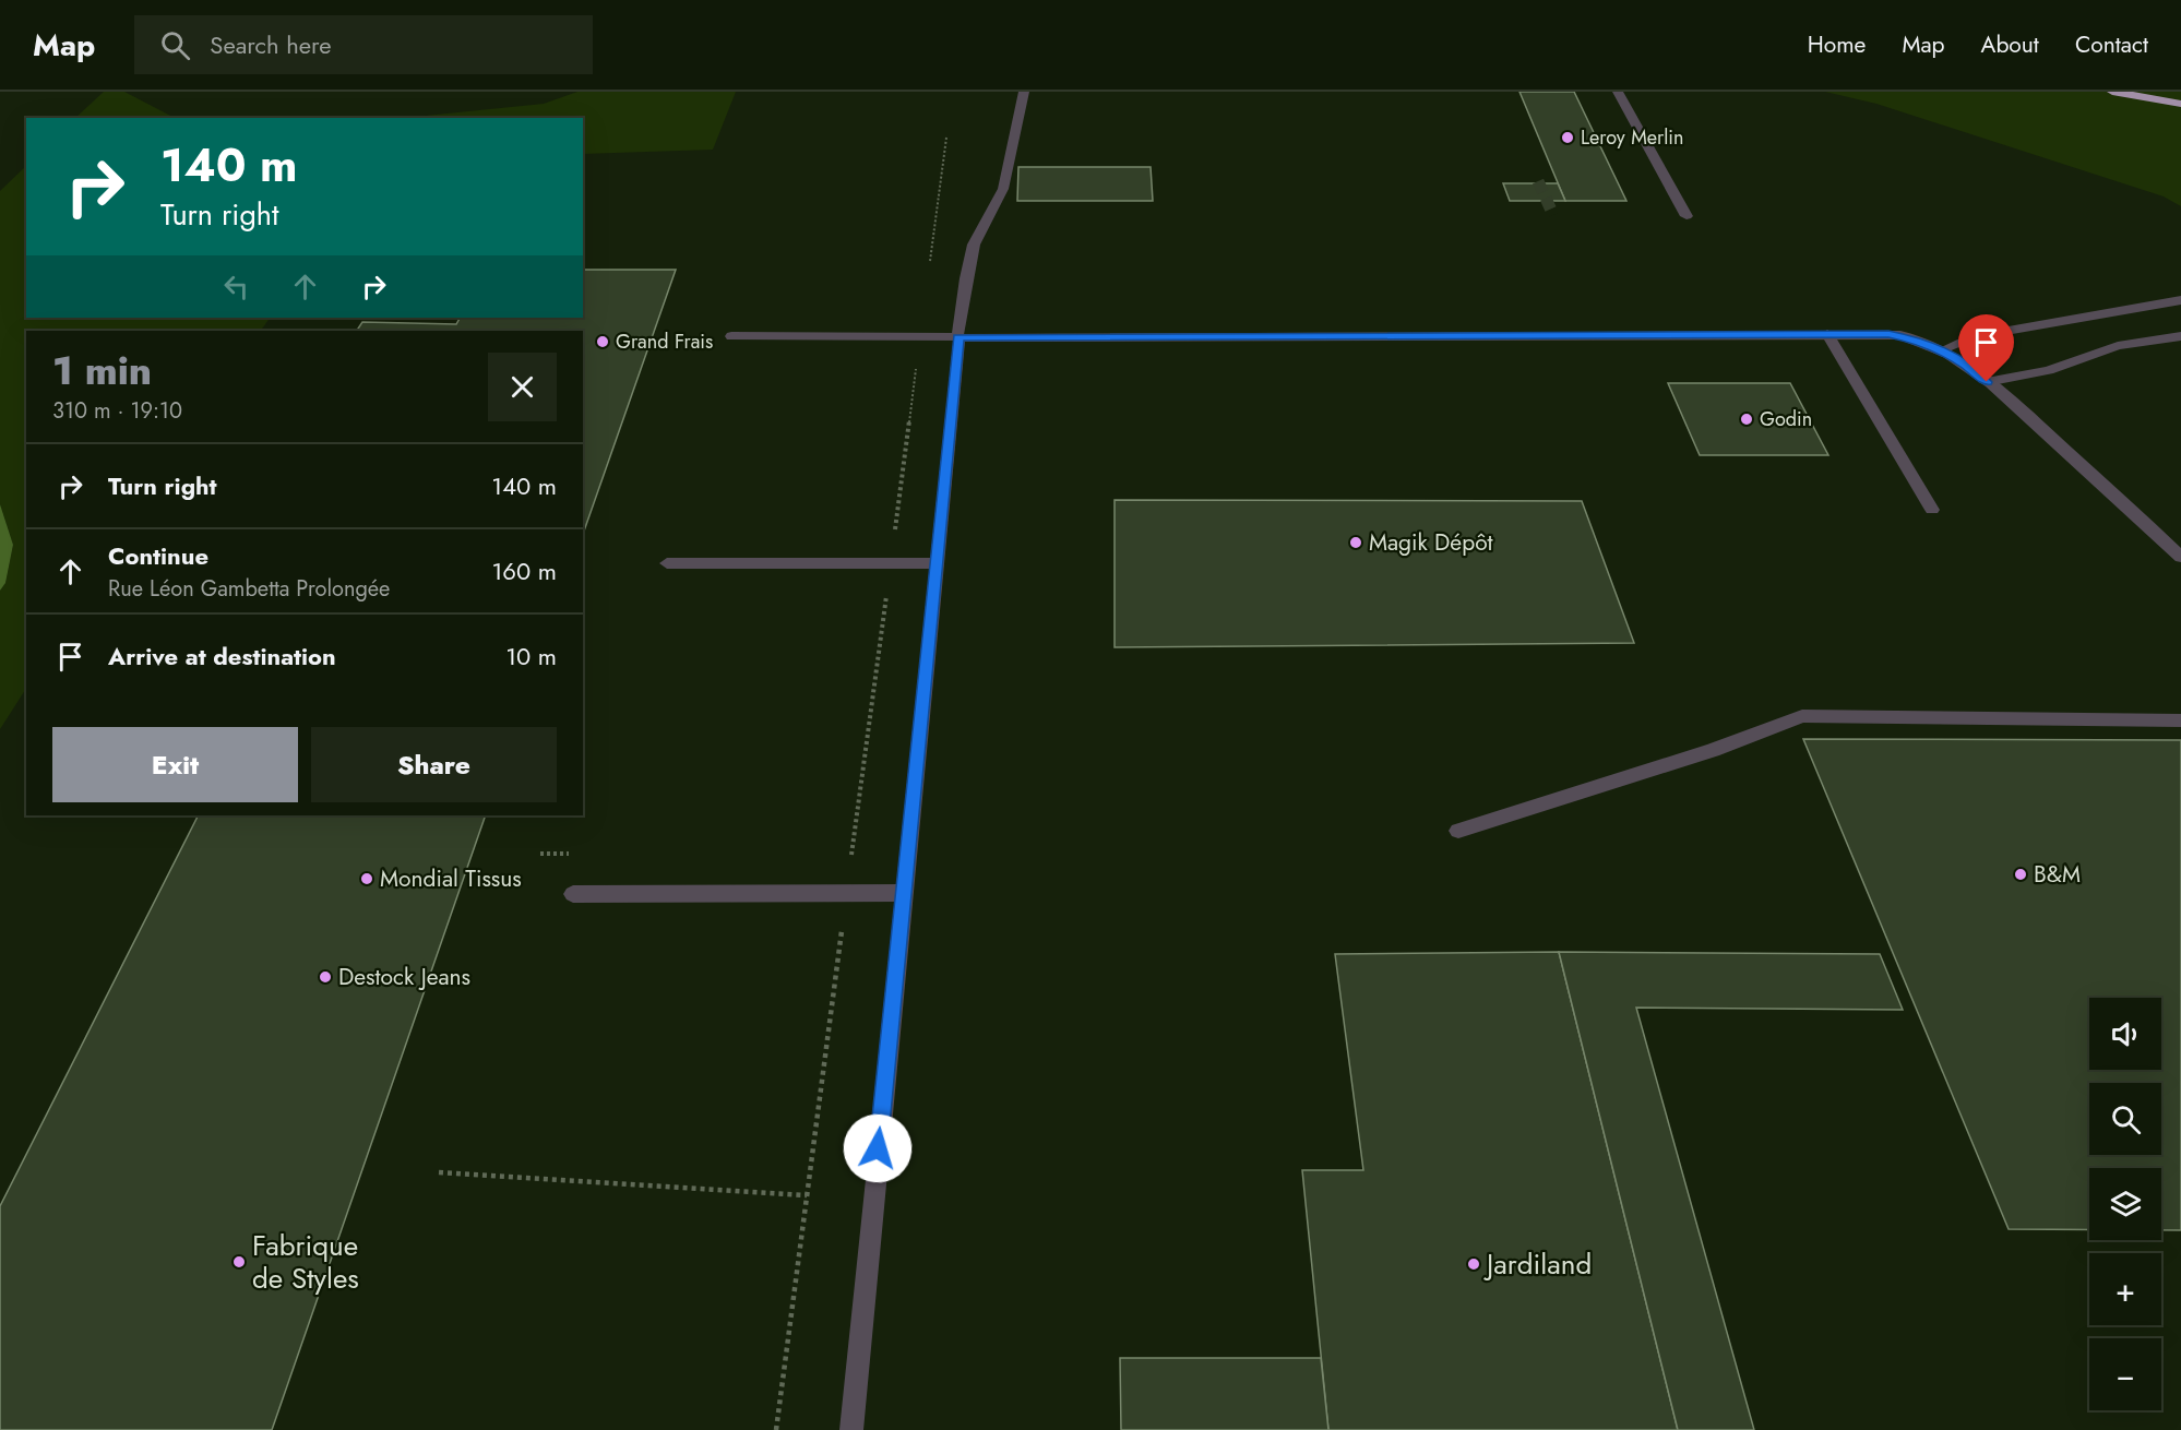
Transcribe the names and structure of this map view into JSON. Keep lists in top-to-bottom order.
{
  "places": [
    "Leroy Merlin",
    "Grand Frais",
    "Godin",
    "Magik Dépôt",
    "B&M",
    "Mondial Tissus",
    "Destock Jeans",
    "Fabrique de Styles",
    "Jardiland"
  ],
  "page": {
    "header": "Map",
    "search": "Search here",
    "nav": [
      "Home",
      "Map",
      "About",
      "Contact"
    ],
    "turn": ["140 m", "Turn right"],
    "heading": ["1 min", "310 m · 19:10"],
    "list": [
      {
        "name": "Turn right",
        "value": "140 m"
      },
      {
        "name": "Continue",
        "note": "Rue Léon Gambetta Prolongée",
        "value": "160 m"
      },
      {
        "name": "Arrive at destination",
        "value": "10 m"
      }
    ],
    "buttons": ["Exit", "Share"],
    "map_buttons": ["+", "−"]
  }
}
